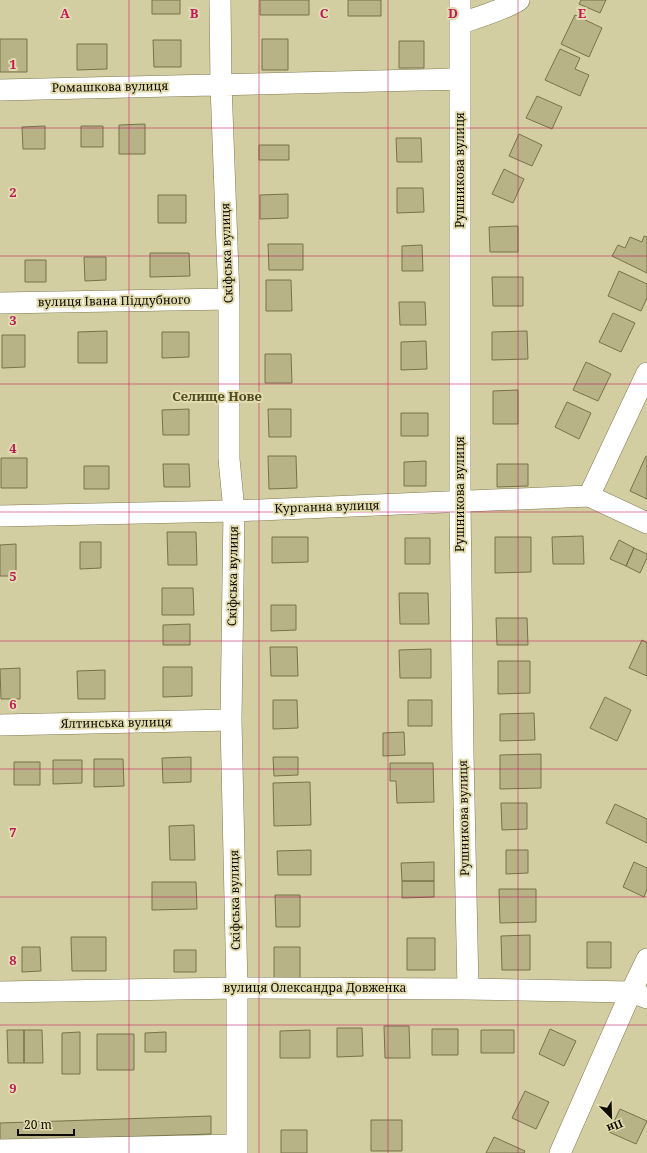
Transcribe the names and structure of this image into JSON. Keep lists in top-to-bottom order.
{
  "streets": {
    "street": [
      "Ромашкова вулиця",
      "Рушникова вулиця",
      "Скіфська вулиця",
      "вулиця Івана Піддубного",
      "Курганна вулиця",
      "Ялтинська вулиця",
      "вулиця Олександра Довженка"
    ]
  },
  "crossings": [
    ["Ромашкова вулиця", "Рушникова вулиця"],
    ["Ромашкова вулиця", "Скіфська вулиця"],
    ["Рушникова вулиця", "Курганна вулиця"],
    ["Рушникова вулиця", "вулиця Олександра Довженка"],
    ["Скіфська вулиця", "вулиця Івана Піддубного"],
    ["Скіфська вулиця", "Курганна вулиця"],
    ["Скіфська вулиця", "Ялтинська вулиця"],
    ["Скіфська вулиця", "вулиця Олександра Довженка"]
  ],
  "districts": ["Селище Нове"],
  "scale_bar": "20 m",
  "north": "bottom right",
  "grid": {
    "columns": [
      "A",
      "B",
      "C",
      "D",
      "E"
    ],
    "rows": [
      "1",
      "2",
      "3",
      "4",
      "5",
      "6",
      "7",
      "8",
      "9"
    ]
  }
}
